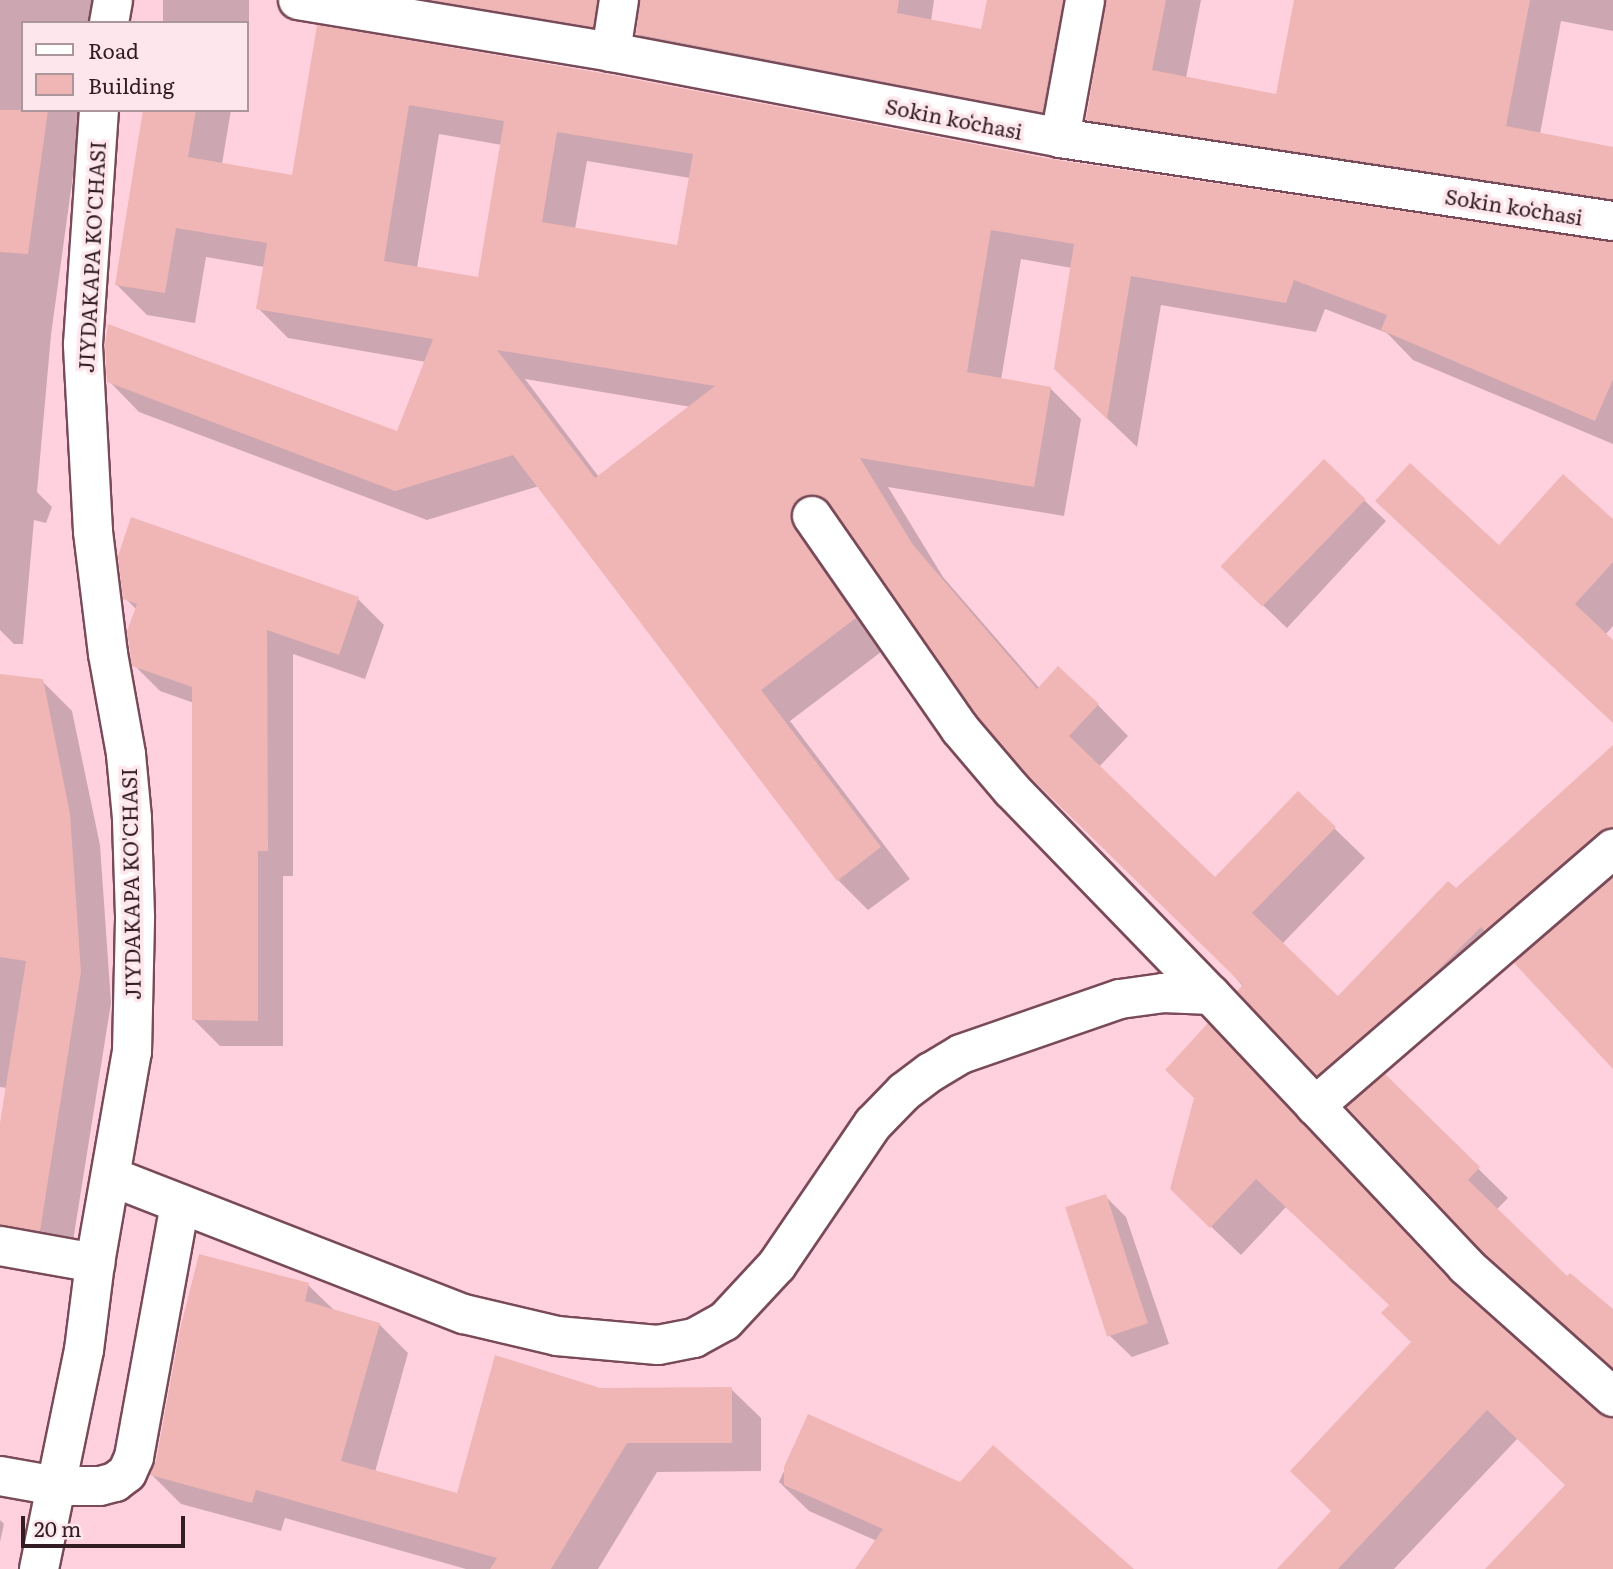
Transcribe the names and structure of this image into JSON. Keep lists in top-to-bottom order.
{
  "streets": {
    "street": ["Sokin koʻchasi", "JIYDAKAPA KO'CHASI"]
  },
  "legend": ["Road", "Building"],
  "scale_bar": "20 m"
}
